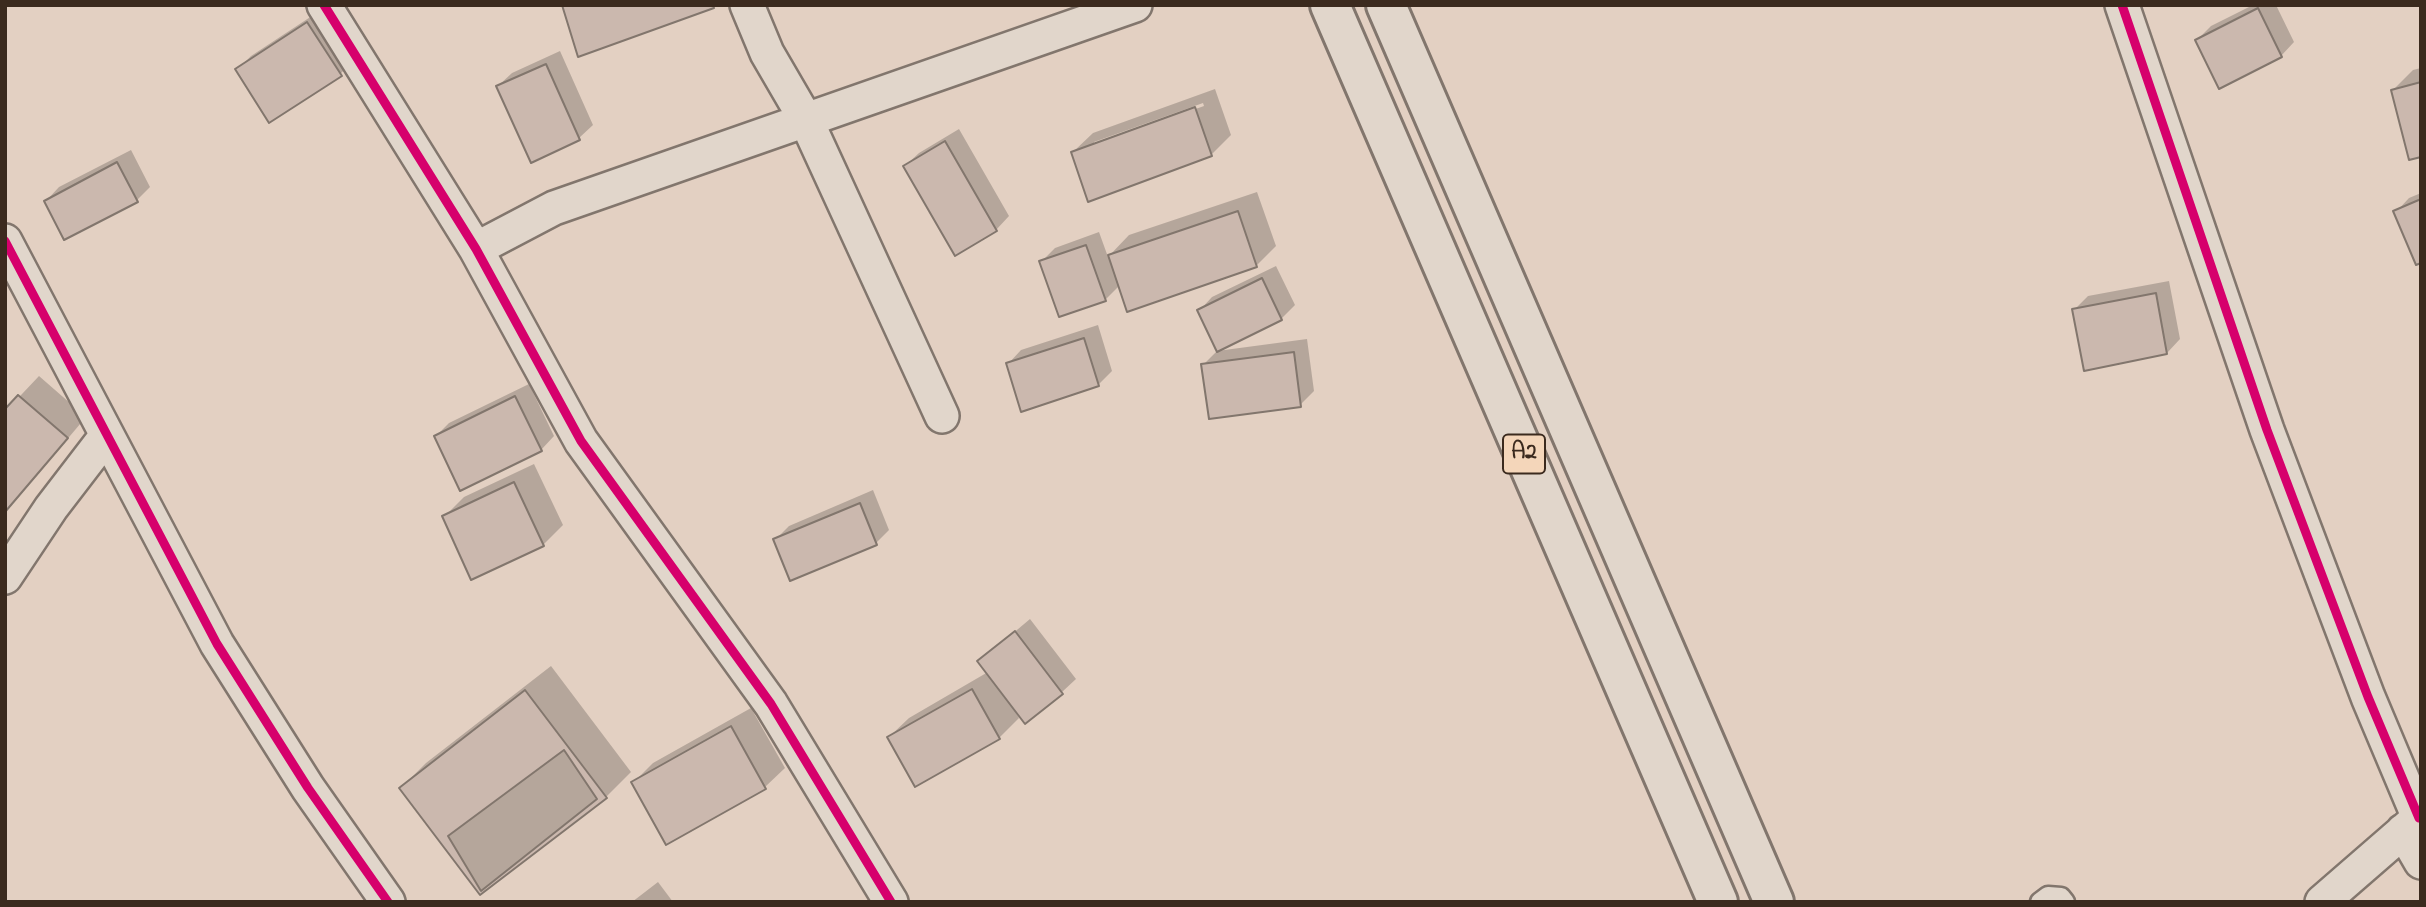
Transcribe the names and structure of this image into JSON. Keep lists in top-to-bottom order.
{
  "streets": {
    "highway": ["A2"]
  }
}
